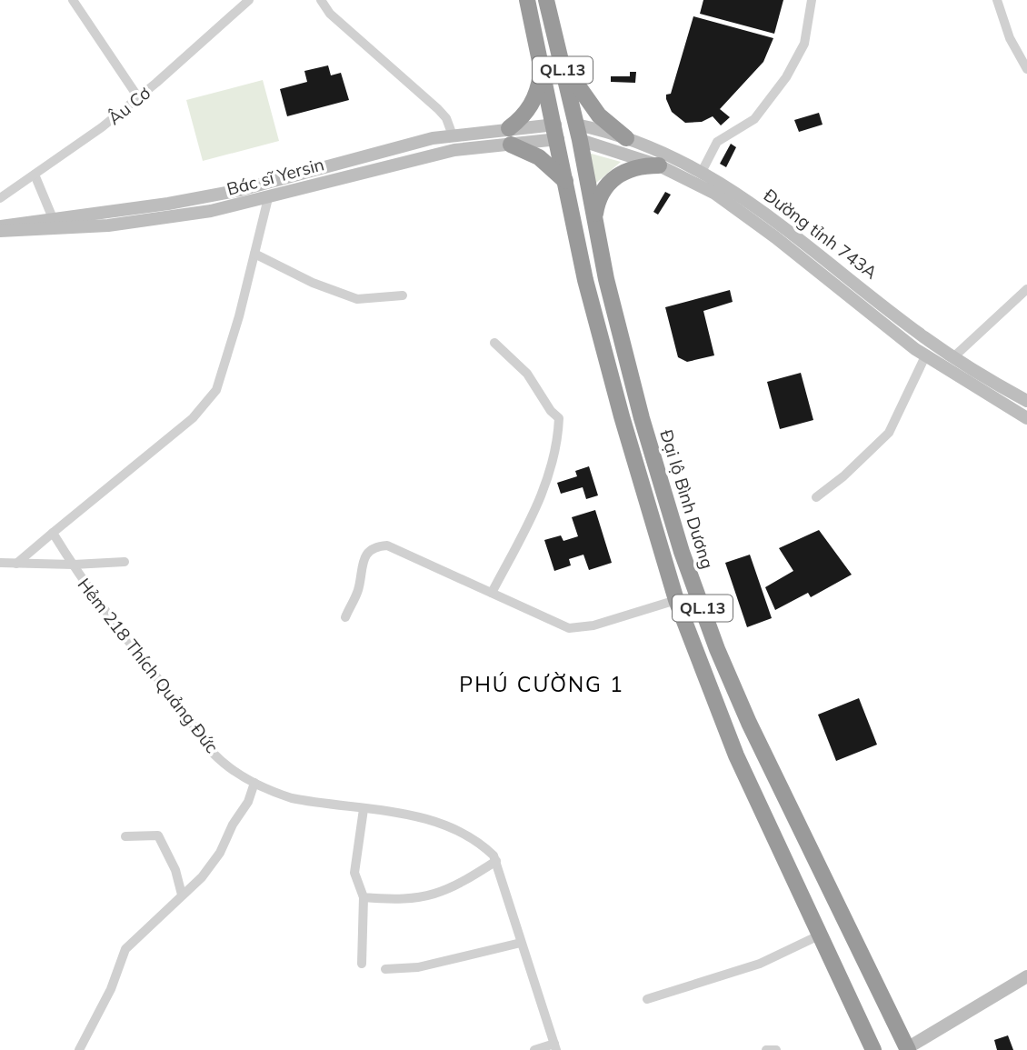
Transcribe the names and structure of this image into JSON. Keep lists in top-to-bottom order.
{
  "streets": {
    "highway": ["QL.13", "Đại lộ Bình Dương"],
    "main road": ["Bác sĩ Yersin", "Đường tỉnh 743A"],
    "street": ["Âu Cơ", "Hẻm 218 Thích Quảng Đức"]
  },
  "crossings": [
    ["QL.13", "Bác sĩ Yersin"],
    ["Đường tỉnh 743A", "Đại lộ Bình Dương"]
  ],
  "districts": ["PHÚ CƯỜNG 1"]
}
